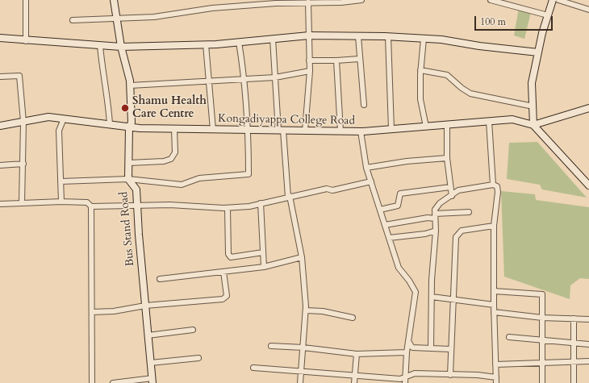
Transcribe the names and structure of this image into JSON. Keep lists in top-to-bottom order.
{
  "streets": {
    "street": ["Kongadiyappa College Road", "Bus Stand Road"]
  },
  "crossings": [
    ["Kongadiyappa College Road", "Bus Stand Road"]
  ],
  "places": ["Shamu Health Care Centre"],
  "scale_bar": "100 m"
}
